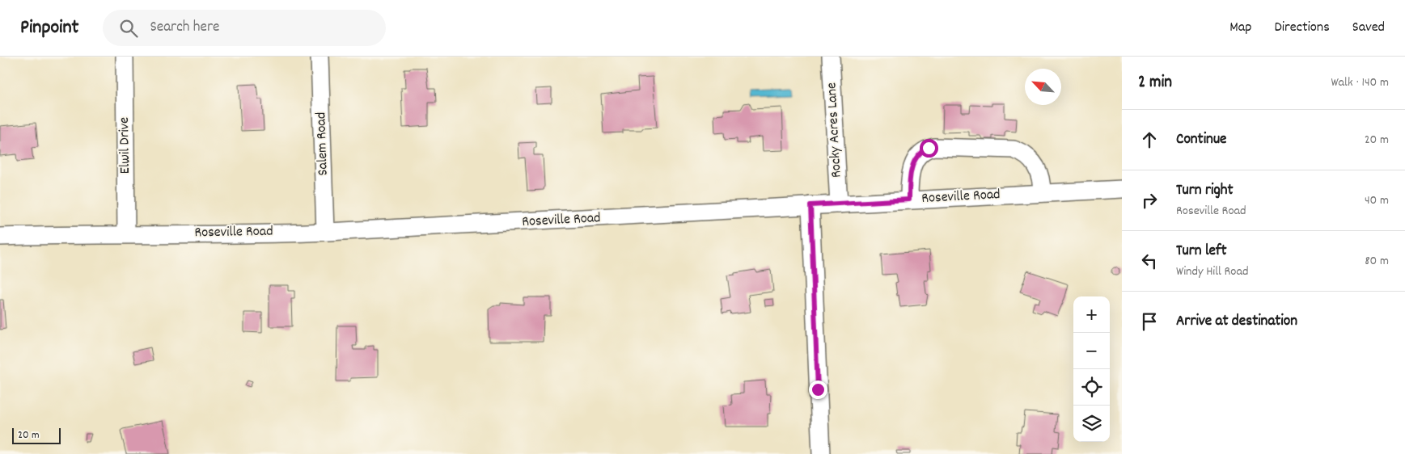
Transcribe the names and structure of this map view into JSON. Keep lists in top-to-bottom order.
{
  "streets": {
    "street": [
      "Rocky Acres Lane",
      "Salem Road",
      "Elwil Drive",
      "Roseville Road"
    ]
  },
  "crossings": [
    ["Rocky Acres Lane", "Roseville Road"],
    ["Salem Road", "Roseville Road"],
    ["Elwil Drive", "Roseville Road"]
  ],
  "scale_bar": "20 m",
  "north": "top left",
  "page": {
    "header": "Pinpoint",
    "search": "Search here",
    "nav": ["Map", "Directions", "Saved"],
    "heading": ["2 min", "Walk · 140 m"],
    "list": [
      ["Continue", "20 m"],
      ["Turn right", "Roseville Road", "40 m"],
      ["Turn left", "Windy Hill Road", "80 m"],
      "Arrive at destination"
    ],
    "map_buttons": ["+", "−"],
    "scale": "20 m"
  }
}
